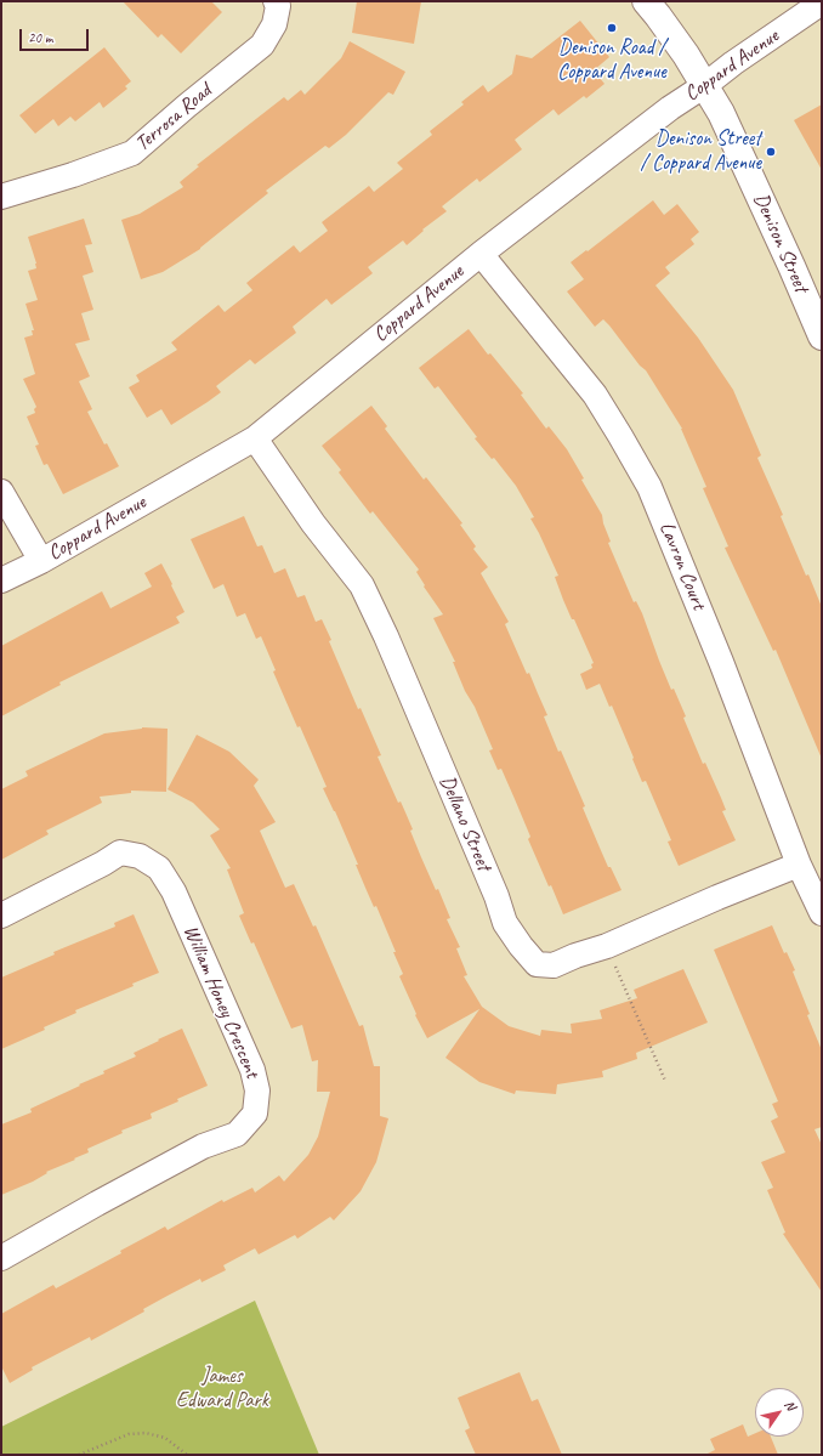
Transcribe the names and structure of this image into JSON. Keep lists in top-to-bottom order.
{
  "streets": {
    "street": [
      "Coppard Avenue",
      "Terrosa Road",
      "Denison Street",
      "Lavron Court",
      "Dellano Street",
      "William Honey Crescent"
    ]
  },
  "crossings": [
    ["Coppard Avenue", "Denison Street"],
    ["Coppard Avenue", "Lavron Court"],
    ["Coppard Avenue", "Dellano Street"],
    ["Lavron Court", "Dellano Street"]
  ],
  "parks": ["James Edward Park"],
  "places": ["Denison Road / Coppard Avenue", "Denison Street / Coppard Avenue"],
  "scale_bar": "20 m",
  "north": "top right"
}
